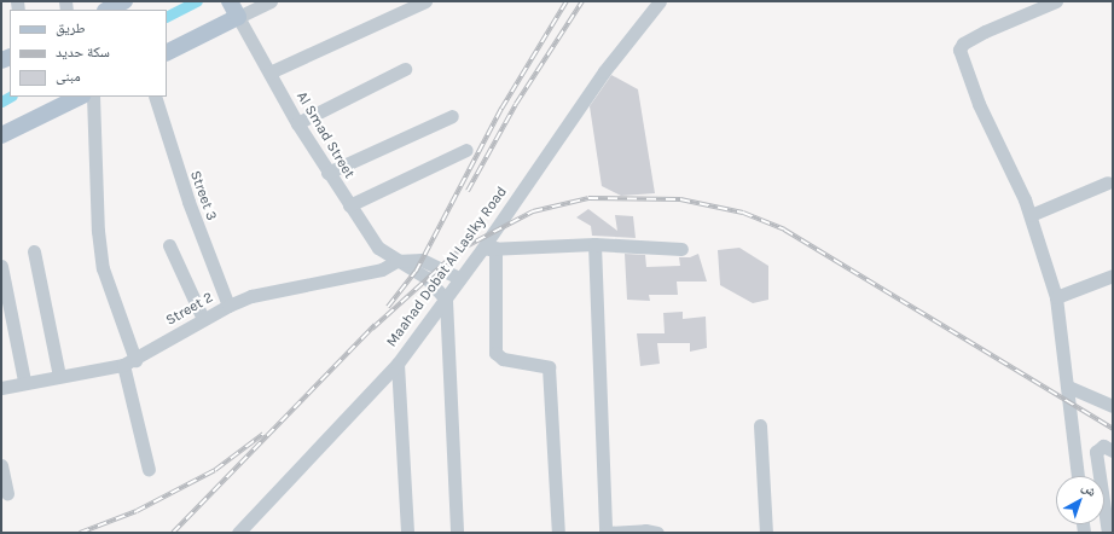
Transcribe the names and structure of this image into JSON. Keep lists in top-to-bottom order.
{
  "streets": {
    "street": [
      "Al Smad Street",
      "Street 3",
      "Maahad Dobat Al Laslky Road",
      "Street 2"
    ]
  },
  "crossings": [
    ["Al Smad Street", "Maahad Dobat Al Laslky Road"],
    ["Al Smad Street", "Street 2"],
    ["Street 3", "Street 2"]
  ],
  "legend": ["طريق", "سكة حديد", "مبنى"],
  "north": "top right"
}
